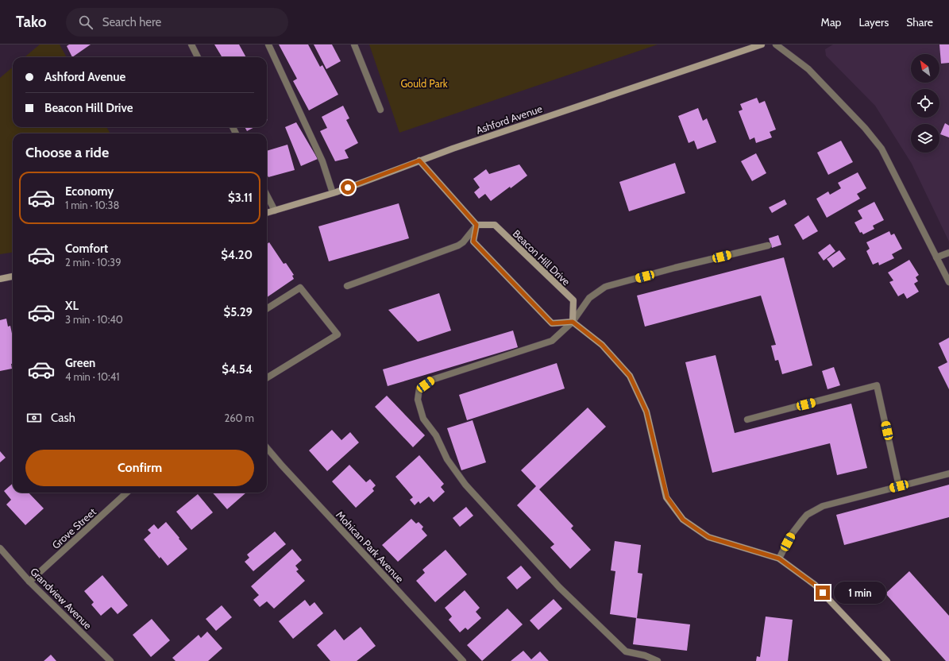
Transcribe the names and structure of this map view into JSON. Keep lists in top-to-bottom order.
{
  "streets": {
    "street": [
      "Ashford Avenue",
      "Beacon Hill Drive",
      "Grove Street",
      "Mohican Park Avenue",
      "Grandview Avenue"
    ]
  },
  "crossings": [
    ["Grove Street", "Grandview Avenue"]
  ],
  "parks": ["Gould Park"],
  "north": "top left",
  "page": {
    "header": "Tako",
    "search": "Search here",
    "nav": ["Map", "Layers", "Share"],
    "banner": ["Ashford Avenue", "Beacon Hill Drive"],
    "heading": "Choose a ride",
    "list": [
      {
        "name": "Economy",
        "note": "1 min · 10:38",
        "value": "$3.11"
      },
      {
        "name": "Comfort",
        "note": "2 min · 10:39",
        "value": "$4.20"
      },
      {
        "name": "XL",
        "note": "3 min · 10:40",
        "value": "$5.29"
      },
      {
        "name": "Green",
        "note": "4 min · 10:41",
        "value": "$4.54"
      }
    ],
    "pay": ["Cash", "260 m"],
    "buttons": "Confirm",
    "bubble": "1 min"
  }
}
